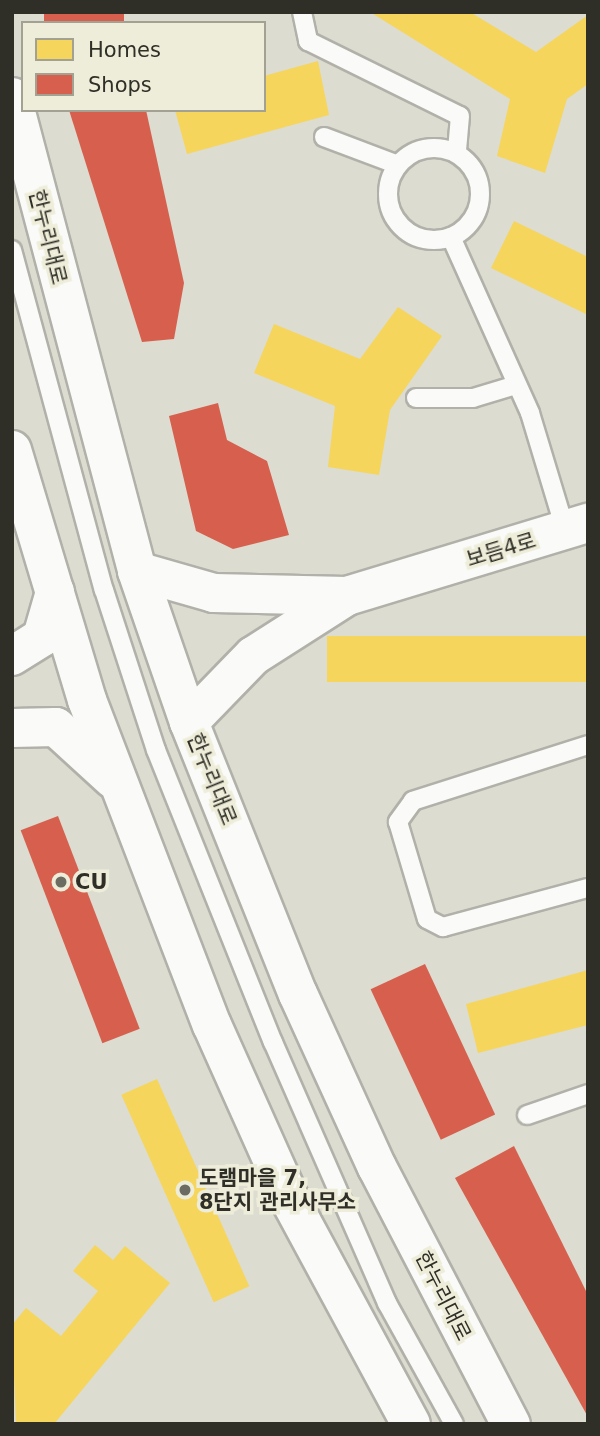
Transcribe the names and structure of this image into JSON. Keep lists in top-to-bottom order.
{
  "streets": {
    "street": ["한누리대로", "보듬4로"]
  },
  "places": ["CU", "도램마을 7, 8단지 관리사무소"],
  "legend": ["Homes", "Shops"]
}
